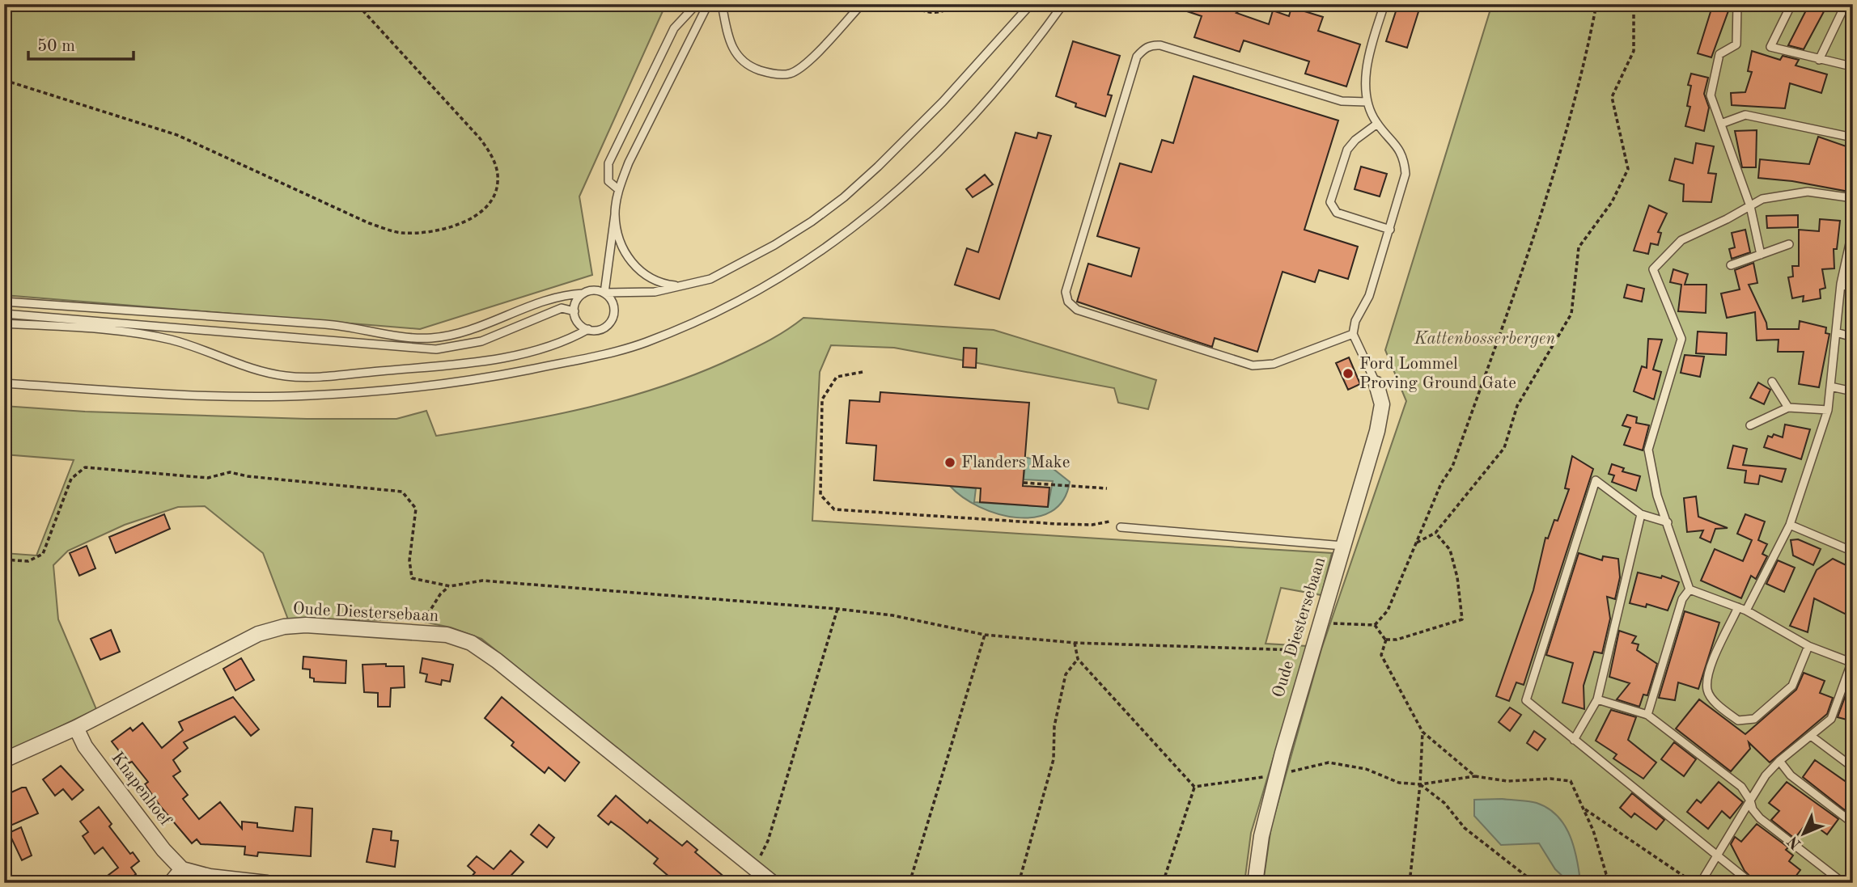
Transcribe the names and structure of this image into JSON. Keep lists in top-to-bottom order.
{
  "streets": {
    "street": ["Oude Diestersebaan", "Knapenhoef"]
  },
  "crossings": [
    ["Oude Diestersebaan", "Knapenhoef"]
  ],
  "parks": ["Kattenbosserbergen"],
  "places": ["Ford Lommel Proving Ground Gate", "Flanders Make"],
  "scale_bar": "50 m",
  "north": "bottom left"
}
